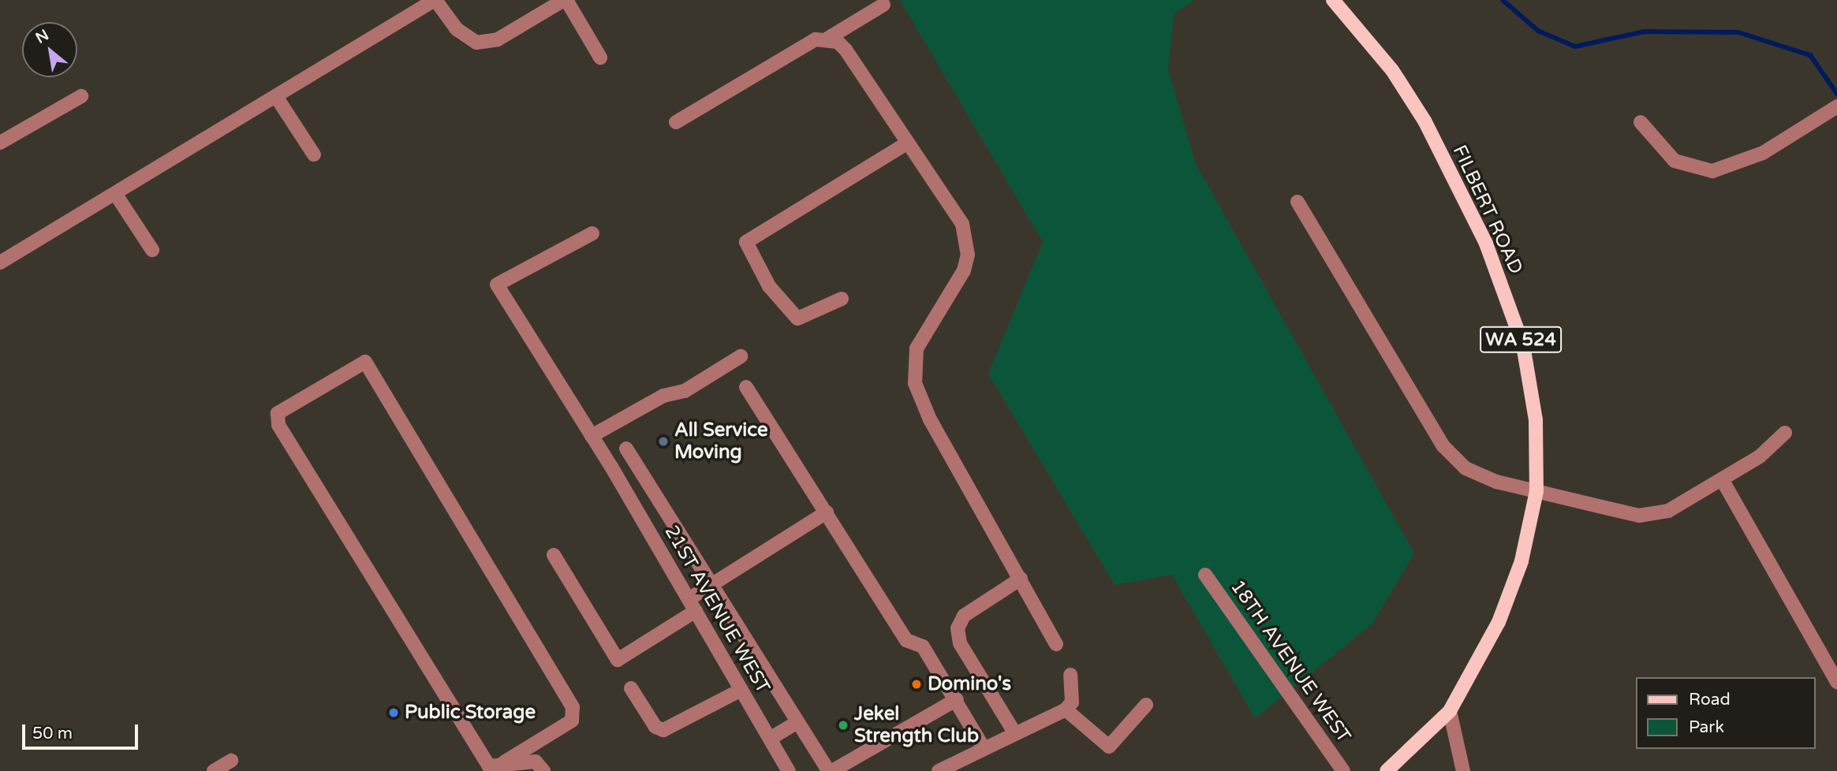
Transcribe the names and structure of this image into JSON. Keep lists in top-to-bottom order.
{
  "streets": {
    "main road": ["FILBERT ROAD", "WA 524"],
    "street": ["21ST AVENUE WEST", "18TH AVENUE WEST"]
  },
  "crossings": [
    ["FILBERT ROAD", "WA 524"]
  ],
  "places": [
    "All Service Moving",
    "Domino's",
    "Public Storage",
    "Jekel Strength Club"
  ],
  "legend": ["Road", "Park"],
  "scale_bar": "50 m",
  "north": "top left"
}
